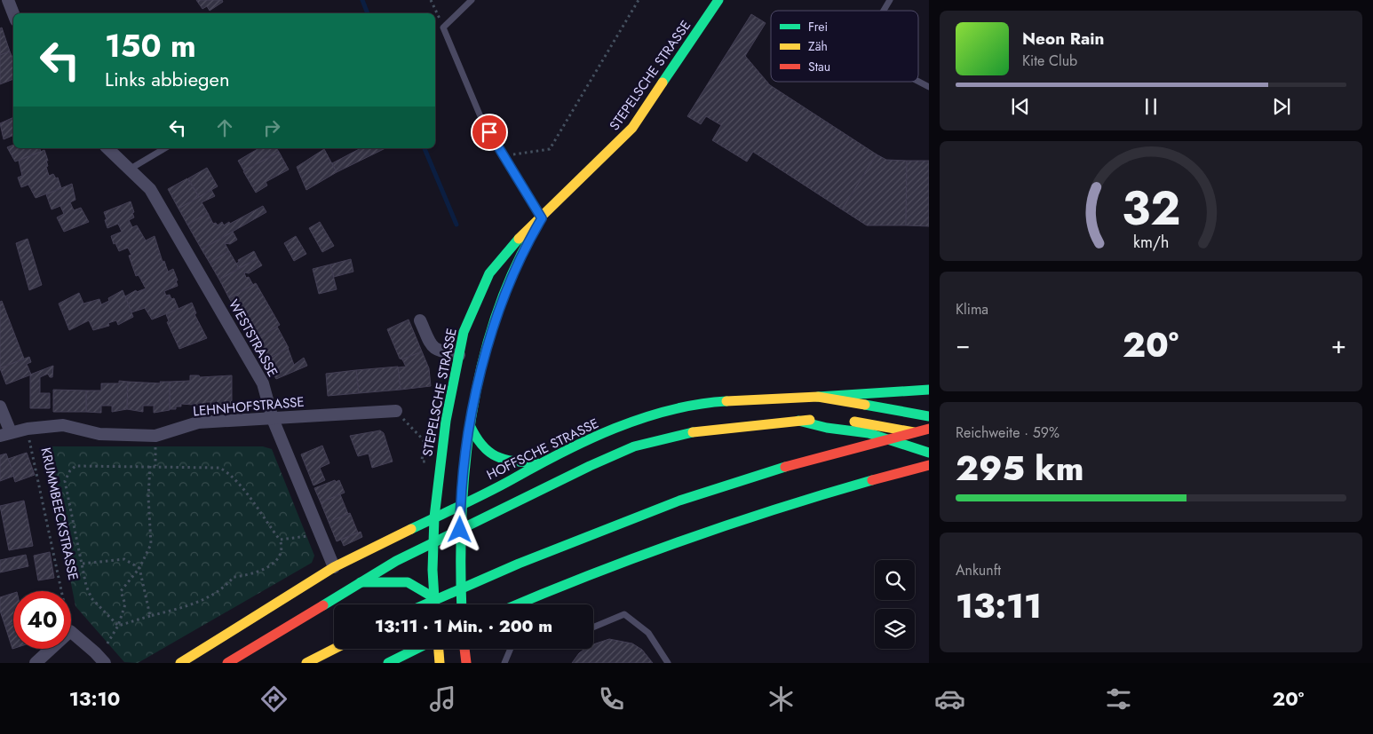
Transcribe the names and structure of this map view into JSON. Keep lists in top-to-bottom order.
{
  "streets": {
    "main road": ["STEPELSCHE STRASSE", "HOFFSCHE STRASSE"],
    "street": ["WESTSTRASSE", "LEHNHOFSTRASSE"],
    "path": ["KRUMMBEECKSTRASSE"]
  },
  "crossings": [
    ["STEPELSCHE STRASSE", "HOFFSCHE STRASSE"],
    ["WESTSTRASSE", "LEHNHOFSTRASSE"],
    ["WESTSTRASSE", "HOFFSCHE STRASSE"],
    ["LEHNHOFSTRASSE", "KRUMMBEECKSTRASSE"]
  ],
  "legend": ["Frei", "Zäh", "Stau"],
  "page": {
    "turn": ["150 m", "Links abbiegen"],
    "song": ["Neon Rain", "Kite Club"],
    "tile": [
      "Klima",
      ["Reichweite · 59%", "295 km"],
      ["Ankunft", "13:11"]
    ],
    "heat": ["−", "20°", "+"],
    "limit": "40",
    "trip": "13:11 · 1 Min. · 200 m",
    "tabs": ["13:10", "20°"],
    "gauge": ["32", "km/h"]
  }
}
